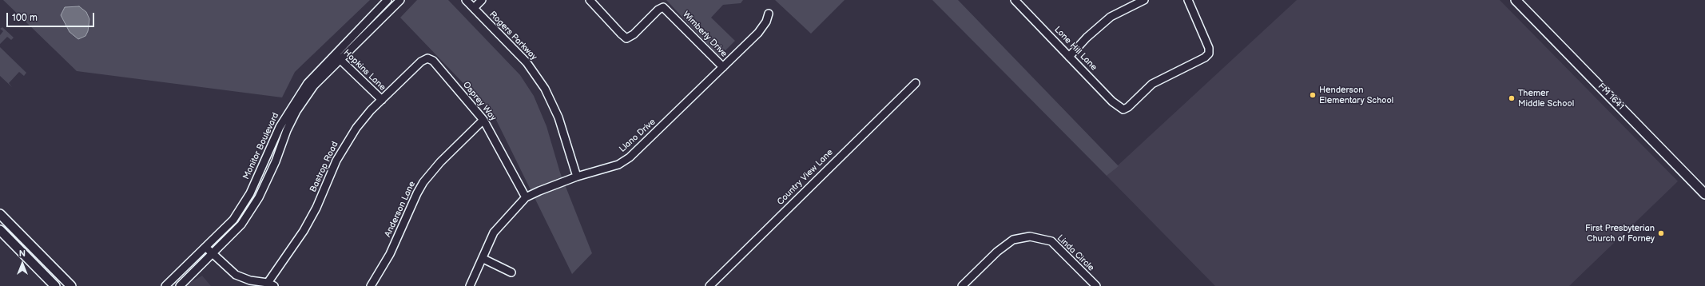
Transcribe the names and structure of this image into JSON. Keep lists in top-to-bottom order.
{
  "streets": {
    "main road": ["FM 1641"],
    "street": [
      "Wimberly Drive",
      "Rogers Parkway",
      "Lone Hill Lane",
      "Hopkins Lane",
      "Osprey Way",
      "Llano Drive",
      "Monitor Boulevard",
      "Bastrop Road",
      "Country View Lane",
      "Anderson Lane",
      "Linda Circle"
    ]
  },
  "crossings": [
    ["Wimberly Drive", "Llano Drive"],
    ["Rogers Parkway", "Llano Drive"],
    ["Hopkins Lane", "Monitor Boulevard"],
    ["Hopkins Lane", "Bastrop Road"],
    ["Osprey Way", "Llano Drive"],
    ["Osprey Way", "Bastrop Road"],
    ["Osprey Way", "Anderson Lane"]
  ],
  "places": ["Henderson Elementary School", "Themer Middle School", "First Presbyterian Church of Forney"],
  "scale_bar": "100 m",
  "north": "top"
}
